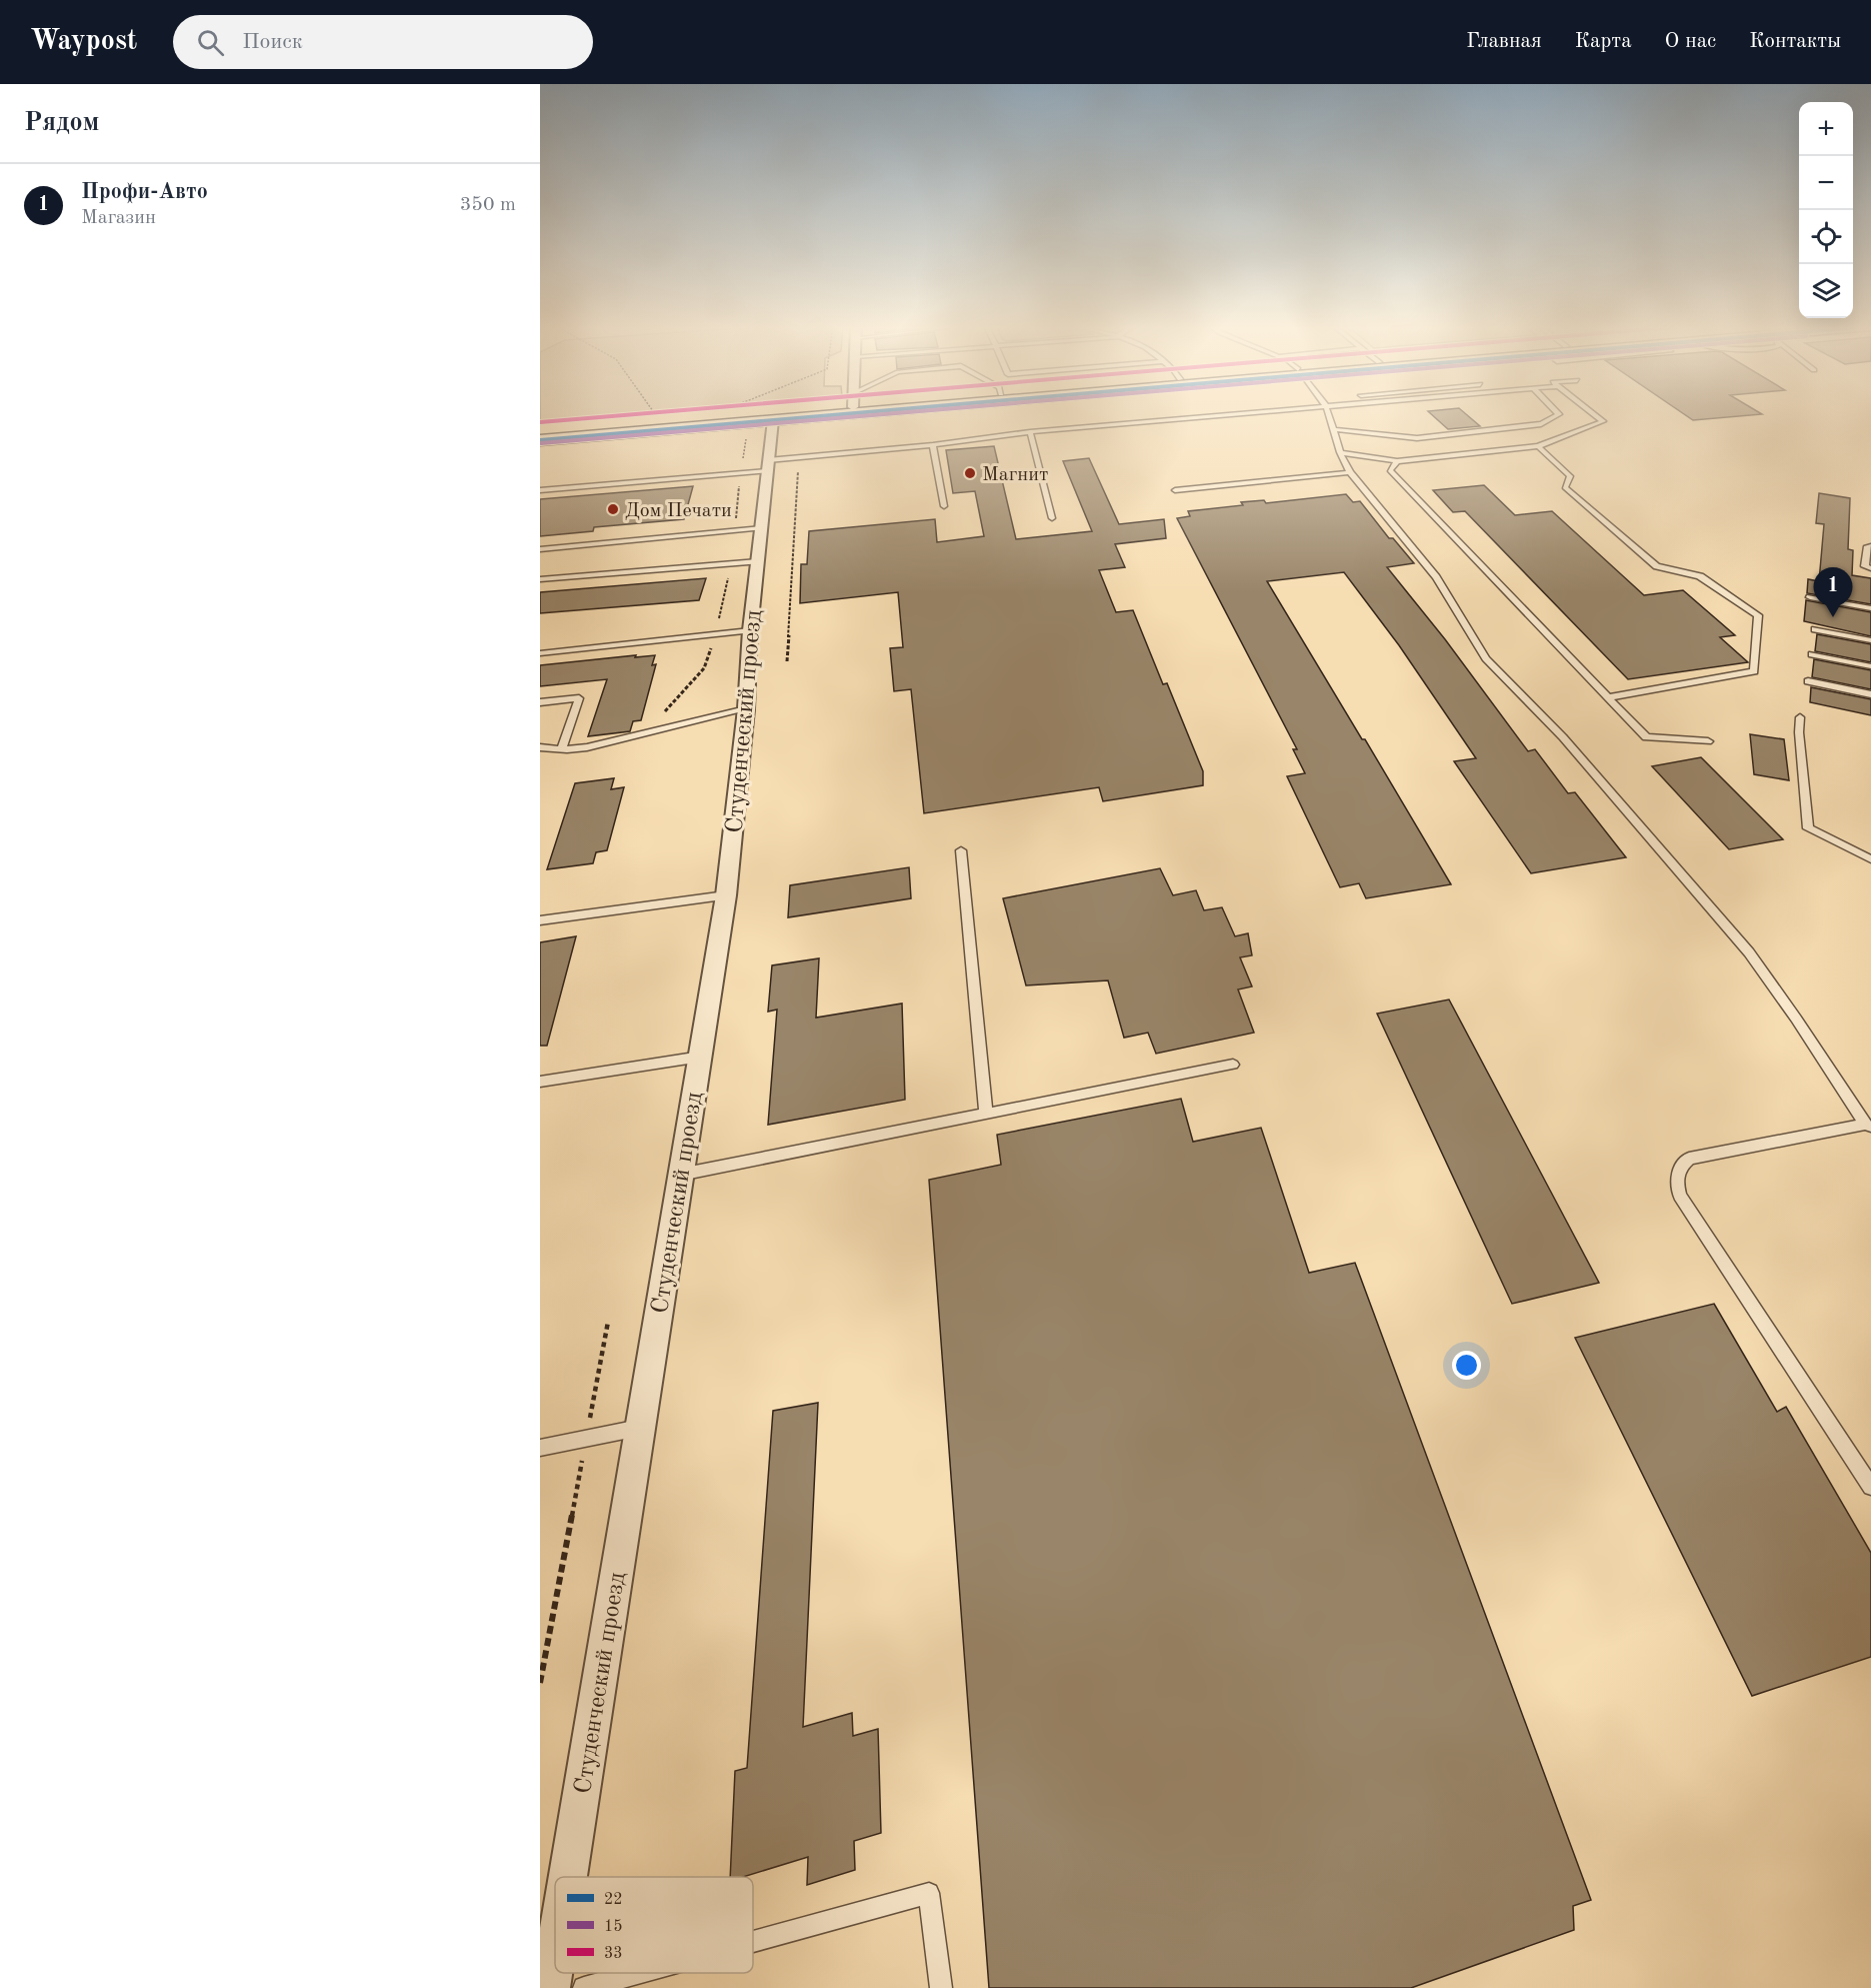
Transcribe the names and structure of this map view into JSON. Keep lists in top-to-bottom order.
{
  "streets": {
    "street": ["Студенческий проезд"]
  },
  "places": ["Магнит", "Дом Печати"],
  "lines": ["transit line 22", "transit line 15", "transit line 33"],
  "legend": ["22", "15", "33"],
  "page": {
    "header": "Waypost",
    "search": "Поиск",
    "nav": [
      "Главная",
      "Карта",
      "О нас",
      "Контакты"
    ],
    "heading": "Рядом",
    "map_buttons": ["+", "−"],
    "list": [
      {
        "mark": "1",
        "name": "Профи-Авто",
        "note": "Магазин",
        "value": "350 m"
      }
    ],
    "pins": "1"
  }
}
